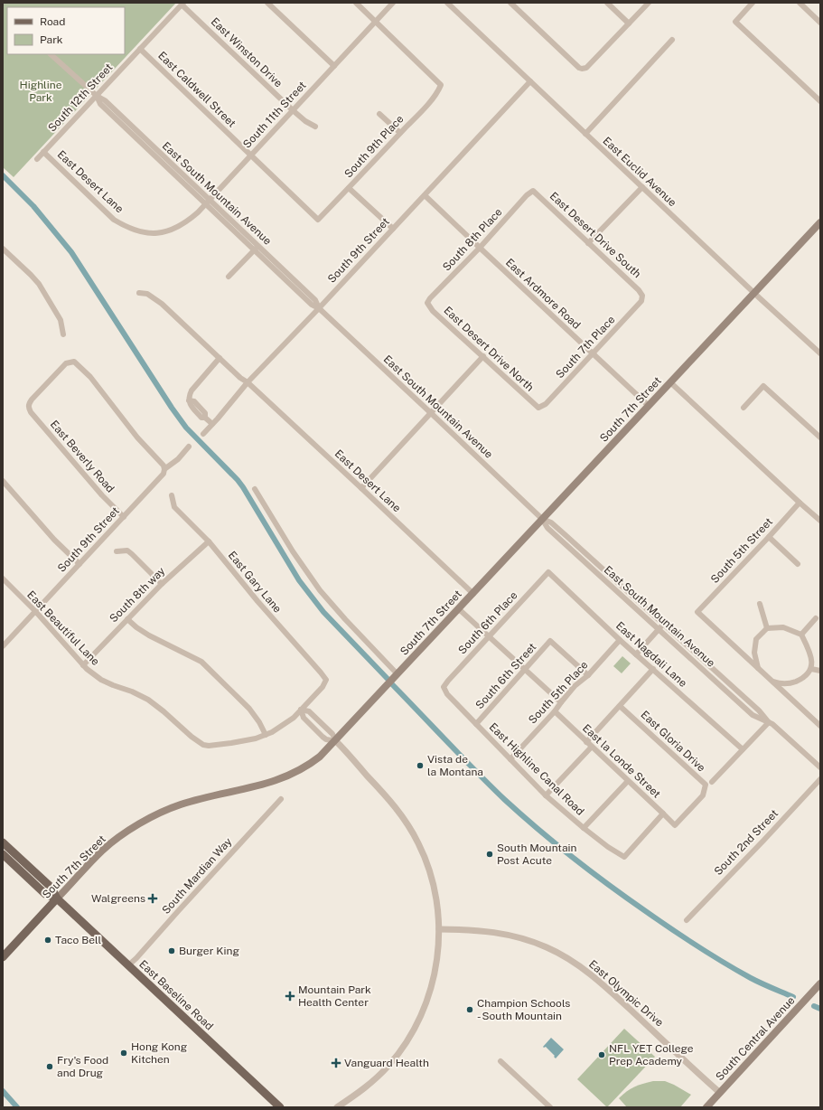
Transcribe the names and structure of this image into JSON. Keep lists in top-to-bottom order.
{
  "streets": {
    "main road": ["South 7th Street", "East Baseline Road", "South Central Avenue"],
    "street": [
      "East Winston Drive",
      "East Caldwell Street",
      "South 12th Street",
      "South 11th Street",
      "South 9th Place",
      "East Euclid Avenue",
      "East Desert Lane",
      "East South Mountain Avenue",
      "East Desert Drive South",
      "South 8th Place",
      "South 9th Street",
      "East Ardmore Road",
      "South 7th Place",
      "East Desert Drive North",
      "East Beverly Road",
      "South 5th Street",
      "East Gary Lane",
      "South 8th way",
      "South 6th Place",
      "East Beautiful Lane",
      "East Nagdali Lane",
      "South 6th Street",
      "South 5th Place",
      "East Gloria Drive",
      "East la Londe Street",
      "East Highline Canal Road",
      "South 2nd Street",
      "South Mardian Way",
      "East Olympic Drive"
    ]
  },
  "crossings": [
    ["East Winston Drive", "South 12th Street"],
    ["East Winston Drive", "South 11th Street"],
    ["East Caldwell Street", "South 12th Street"],
    ["East Caldwell Street", "South 11th Street"],
    ["East Caldwell Street", "South 9th Place"],
    ["South 12th Street", "East Desert Lane"],
    ["South 12th Street", "East South Mountain Avenue"],
    ["South 11th Street", "South 9th Place"],
    ["South 11th Street", "East Desert Lane"],
    ["South 11th Street", "East South Mountain Avenue"],
    ["East Euclid Avenue", "South 9th Street"],
    ["East Euclid Avenue", "South 7th Street"],
    ["East Desert Lane", "South 9th Street"],
    ["East Desert Lane", "South 7th Street"],
    ["East South Mountain Avenue", "South 9th Street"],
    ["East South Mountain Avenue", "South 7th Street"],
    ["East Desert Drive South", "South 8th Place"],
    ["East Desert Drive South", "South 7th Place"],
    ["South 8th Place", "East Ardmore Road"],
    ["South 8th Place", "East Desert Drive North"],
    ["South 9th Street", "East Ardmore Road"],
    ["South 9th Street", "East Beverly Road"],
    ["South 9th Street", "East Beautiful Lane"],
    ["East Ardmore Road", "South 7th Place"],
    ["East Ardmore Road", "South 7th Street"],
    ["South 7th Place", "East Desert Drive North"],
    ["South 7th Street", "East Baseline Road"],
    ["East Gary Lane", "South 8th way"],
    ["South 8th way", "East Beautiful Lane"],
    ["South 6th Place", "East Nagdali Lane"],
    ["South 6th Place", "East Highline Canal Road"],
    ["East Nagdali Lane", "South 5th Place"],
    ["South 6th Street", "South 5th Place"],
    ["South 6th Street", "East Highline Canal Road"],
    ["South 5th Place", "East la Londe Street"],
    ["South 5th Place", "East Highline Canal Road"],
    ["East Gloria Drive", "East la Londe Street"],
    ["East la Londe Street", "East Highline Canal Road"],
    ["South Mardian Way", "East Baseline Road"],
    ["East Olympic Drive", "South Central Avenue"]
  ],
  "parks": ["Highline Park"],
  "places": {
    "other": [
      "Vista de la Montana",
      "South Mountain Post Acute",
      "Taco Bell",
      "Burger King",
      "Champion Schools - South Mountain",
      "Hong Kong Kitchen",
      "NFL YET College Prep Academy",
      "Fry's Food and Drug"
    ],
    "health": ["Walgreens", "Mountain Park Health Center", "Vanguard Health"]
  },
  "legend": ["Road", "Park"]
}
